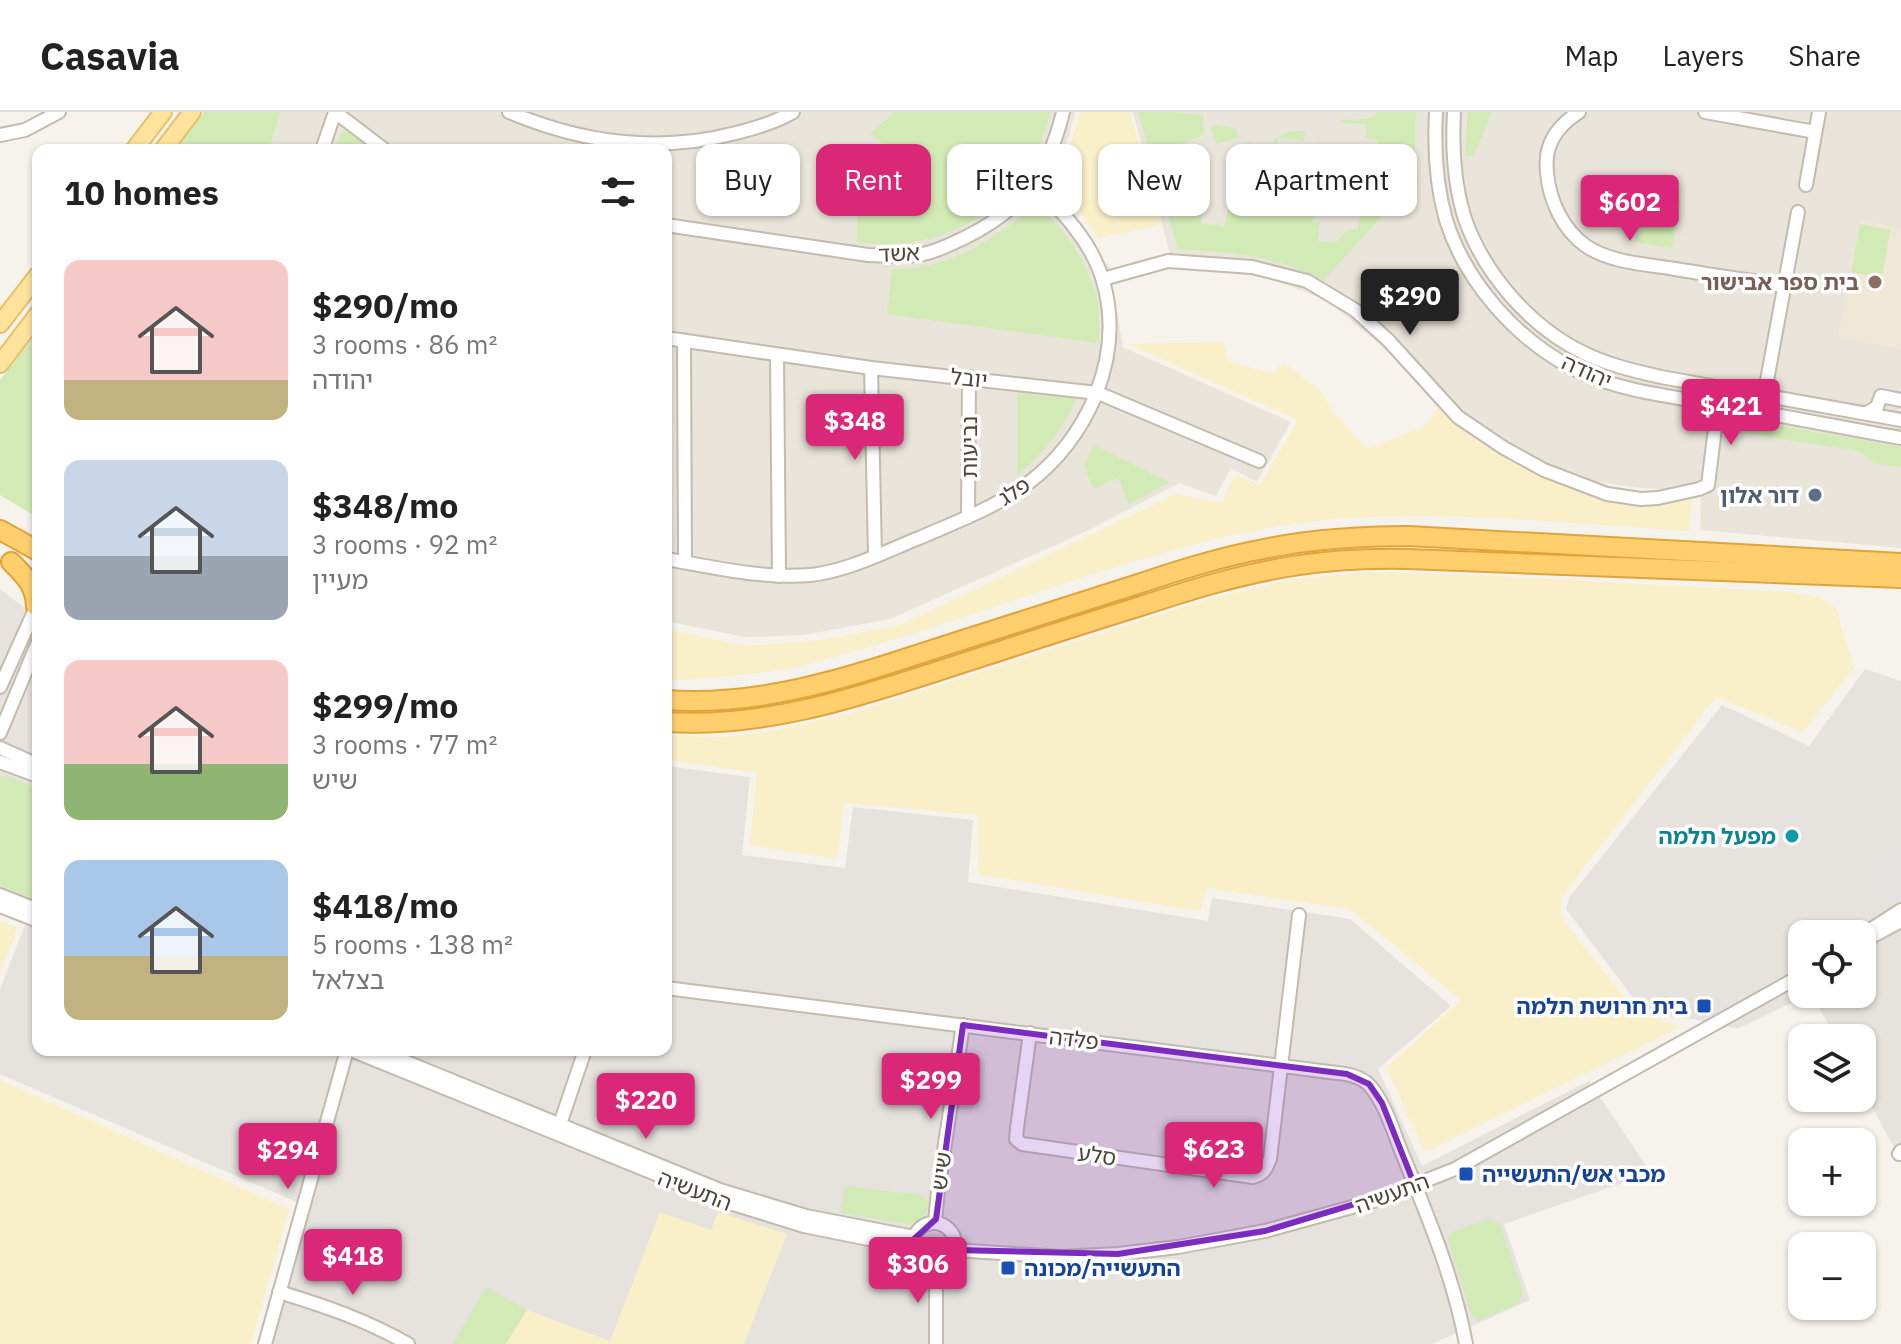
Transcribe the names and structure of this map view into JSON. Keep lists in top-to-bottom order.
{
  "streets": {
    "street": [
      "אשד",
      "יהודה",
      "יובל",
      "נביעות",
      "פלג",
      "פלדה",
      "סלע",
      "שיש",
      "התעשיה"
    ]
  },
  "crossings": [
    ["יובל", "נביעות"],
    ["יובל", "פלג"],
    ["נביעות", "פלג"],
    ["פלדה", "סלע"],
    ["פלדה", "שיש"],
    ["פלדה", "התעשיה"],
    ["שיש", "התעשיה"]
  ],
  "places": {
    "other": ["בית ספר אבישור", "דור אלון", "מפעל תלמה"],
    "transit": ["בית חרושת תלמה", "מכבי אש/התעשייה", "התעשייה/מכונה"]
  },
  "page": {
    "header": "Casavia",
    "nav": ["Map", "Layers", "Share"],
    "chip": [
      "Buy",
      "Rent",
      "Filters",
      "New",
      "Apartment"
    ],
    "heading": "10 homes",
    "price": [
      "$602",
      "$290",
      "$421",
      "$348",
      "$299",
      "$220",
      "$623",
      "$294",
      "$418",
      "$306"
    ],
    "list": [
      {
        "name": "$290/mo",
        "note": "3 rooms · 86 m² · יהודה"
      },
      {
        "name": "$348/mo",
        "note": "3 rooms · 92 m² · מעיין"
      },
      {
        "name": "$299/mo",
        "note": "3 rooms · 77 m² · שיש"
      },
      {
        "name": "$418/mo",
        "note": "5 rooms · 138 m² · בצלאל"
      }
    ],
    "map_buttons": ["+", "−"]
  }
}
